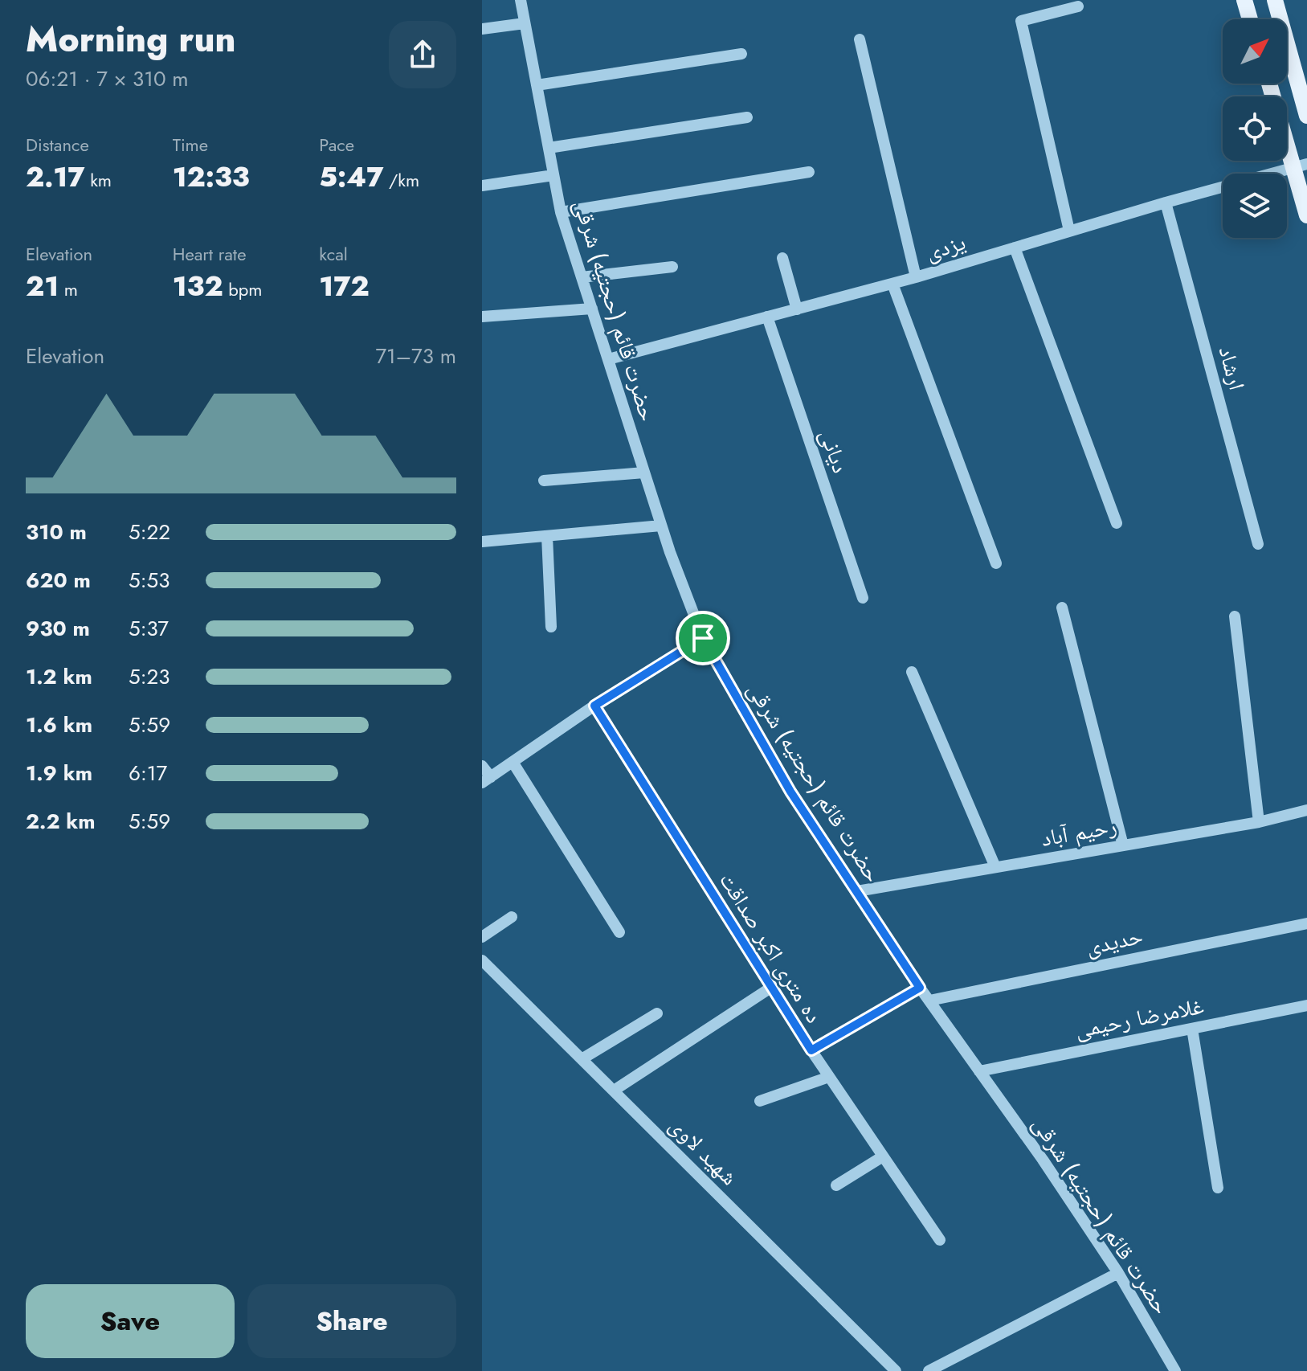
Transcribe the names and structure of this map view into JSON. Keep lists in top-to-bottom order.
{
  "streets": {
    "street": [
      "یزدی",
      "حضرت قائم (حجتیه) شرقی",
      "ارشاد",
      "دیانی",
      "رحیم آباد",
      "حدیدی",
      "ده متری اکبر صداقت",
      "غلامرضا رحیمی",
      "شهید لاوی"
    ]
  },
  "crossings": [
    ["یزدی", "حضرت قائم (حجتیه) شرقی"],
    ["یزدی", "ارشاد"],
    ["یزدی", "دیانی"],
    ["حضرت قائم (حجتیه) شرقی", "رحیم آباد"],
    ["حضرت قائم (حجتیه) شرقی", "حدیدی"],
    ["حضرت قائم (حجتیه) شرقی", "غلامرضا رحیمی"]
  ],
  "north": "top right",
  "page": {
    "heading": ["Morning run", "06:21 · 7 × 310 m"],
    "stats": [
      ["Distance", "2.17 km"],
      ["Time", "12:33"],
      ["Pace", "5:47 /km"],
      ["Elevation", "21 m"],
      ["Heart rate", "132 bpm"],
      ["kcal", "172"]
    ],
    "chart": ["Elevation", "71–73 m"],
    "list": [
      {
        "name": "310 m",
        "note": "5:22"
      },
      {
        "name": "620 m",
        "note": "5:53"
      },
      {
        "name": "930 m",
        "note": "5:37"
      },
      {
        "name": "1.2 km",
        "note": "5:23"
      },
      {
        "name": "1.6 km",
        "note": "5:59"
      },
      {
        "name": "1.9 km",
        "note": "6:17"
      },
      {
        "name": "2.2 km",
        "note": "5:59"
      }
    ],
    "buttons": ["Save", "Share"]
  }
}
